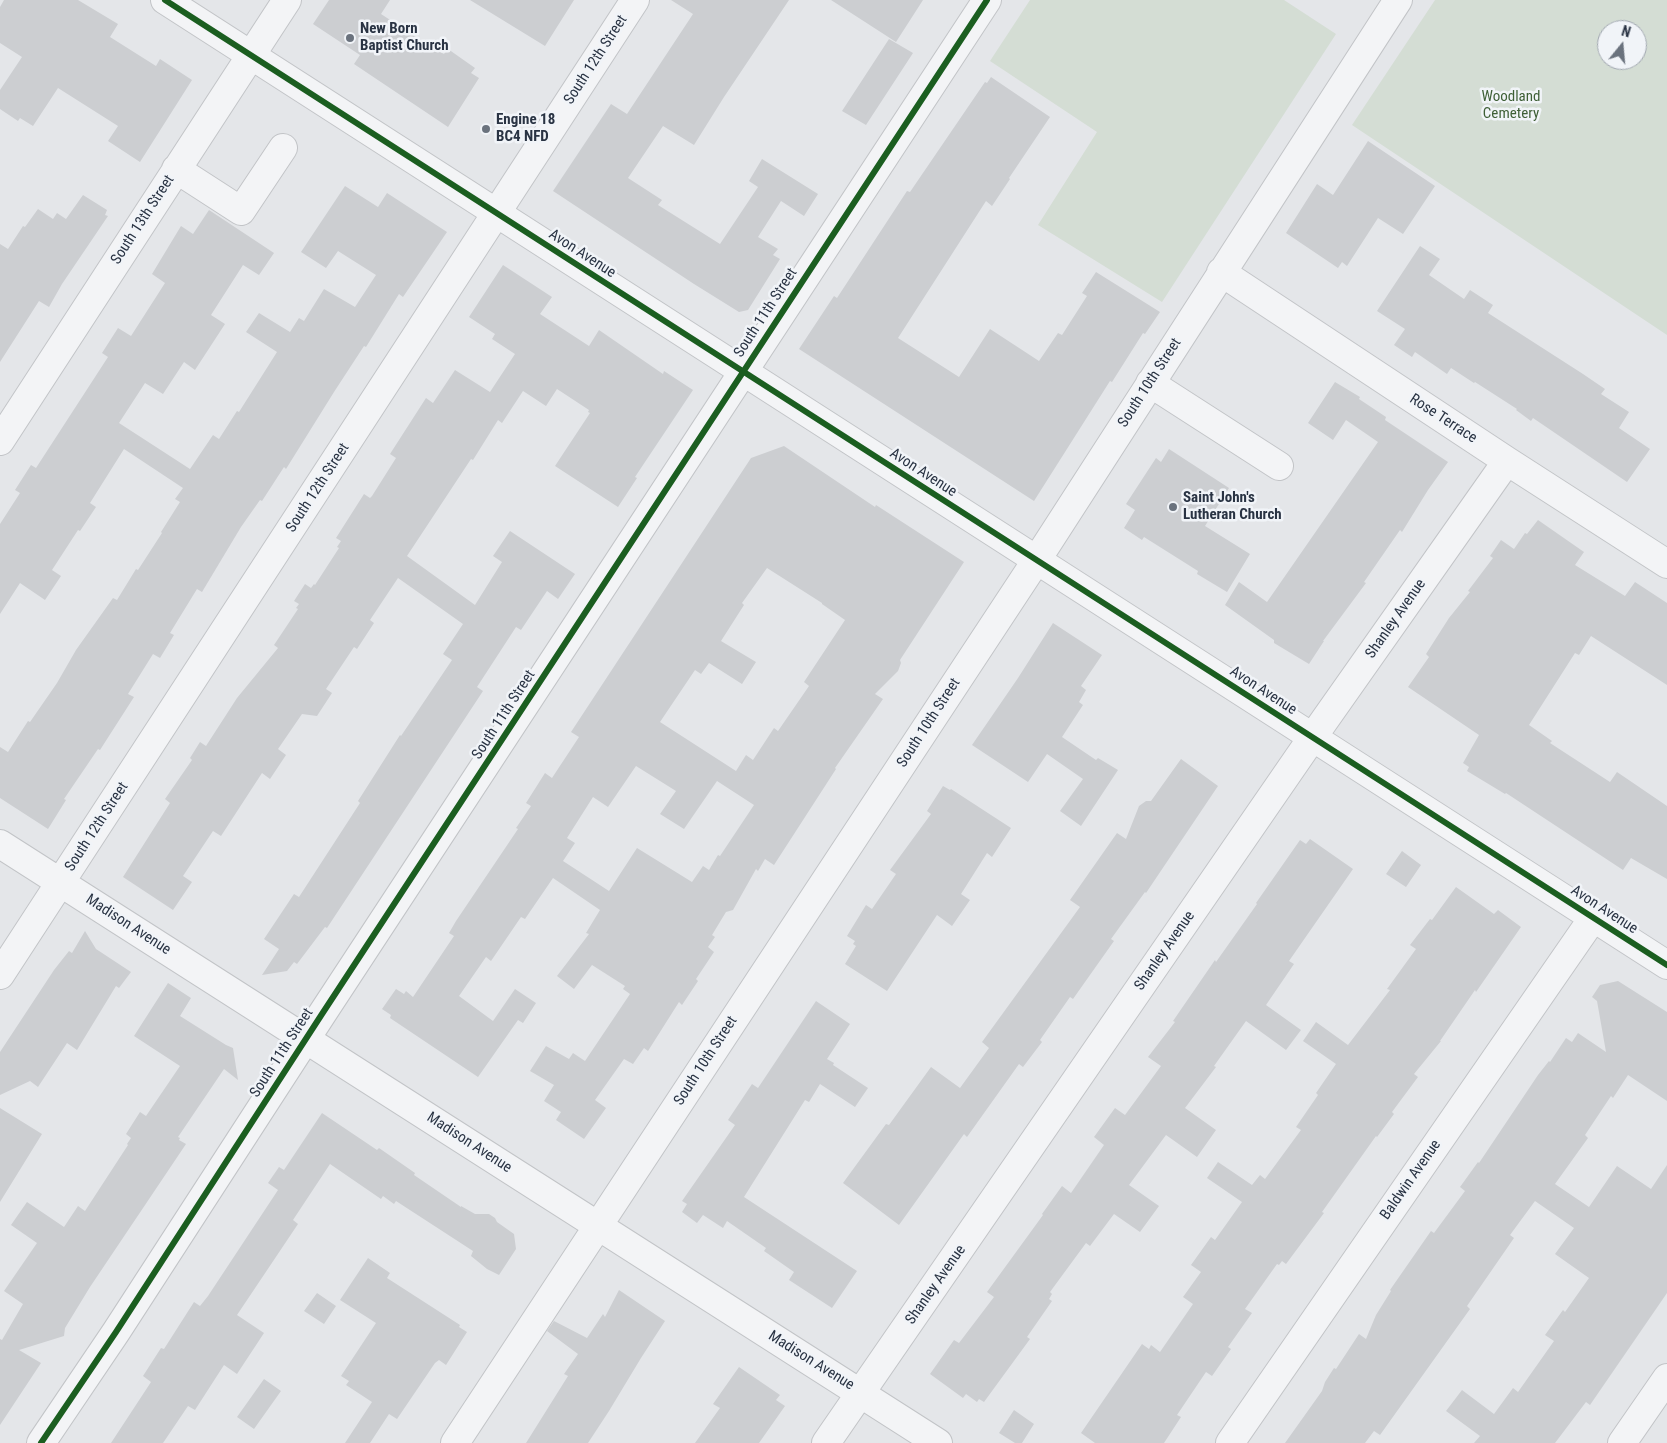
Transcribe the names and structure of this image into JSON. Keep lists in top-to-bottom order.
{
  "streets": {
    "street": [
      "South 12th Street",
      "South 13th Street",
      "Avon Avenue",
      "South 11th Street",
      "South 10th Street",
      "Rose Terrace",
      "Shanley Avenue",
      "Madison Avenue",
      "Baldwin Avenue"
    ]
  },
  "crossings": [
    ["South 12th Street", "Avon Avenue"],
    ["South 12th Street", "Madison Avenue"],
    ["South 13th Street", "Avon Avenue"],
    ["Avon Avenue", "South 11th Street"],
    ["Avon Avenue", "South 10th Street"],
    ["Avon Avenue", "Shanley Avenue"],
    ["Avon Avenue", "Baldwin Avenue"],
    ["South 11th Street", "Madison Avenue"],
    ["South 10th Street", "Rose Terrace"],
    ["South 10th Street", "Madison Avenue"],
    ["Rose Terrace", "Shanley Avenue"],
    ["Shanley Avenue", "Madison Avenue"]
  ],
  "parks": ["Woodland Cemetery"],
  "places": ["New Born Baptist Church", "Engine 18 BC4 NFD", "Saint John's Lutheran Church"],
  "north": "top"
}
